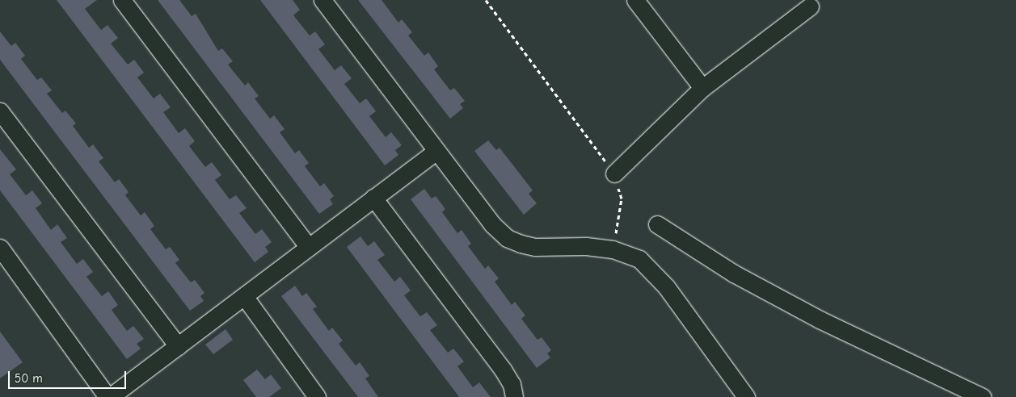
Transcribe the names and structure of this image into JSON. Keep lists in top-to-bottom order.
{
  "scale_bar": "50 m"
}
